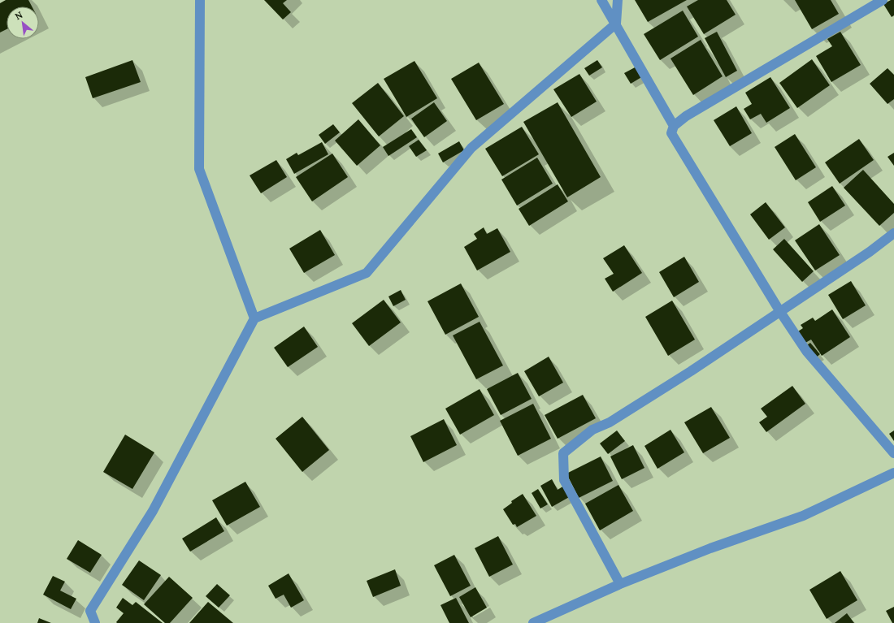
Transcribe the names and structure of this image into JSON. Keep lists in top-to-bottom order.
{
  "north": "top left"
}
